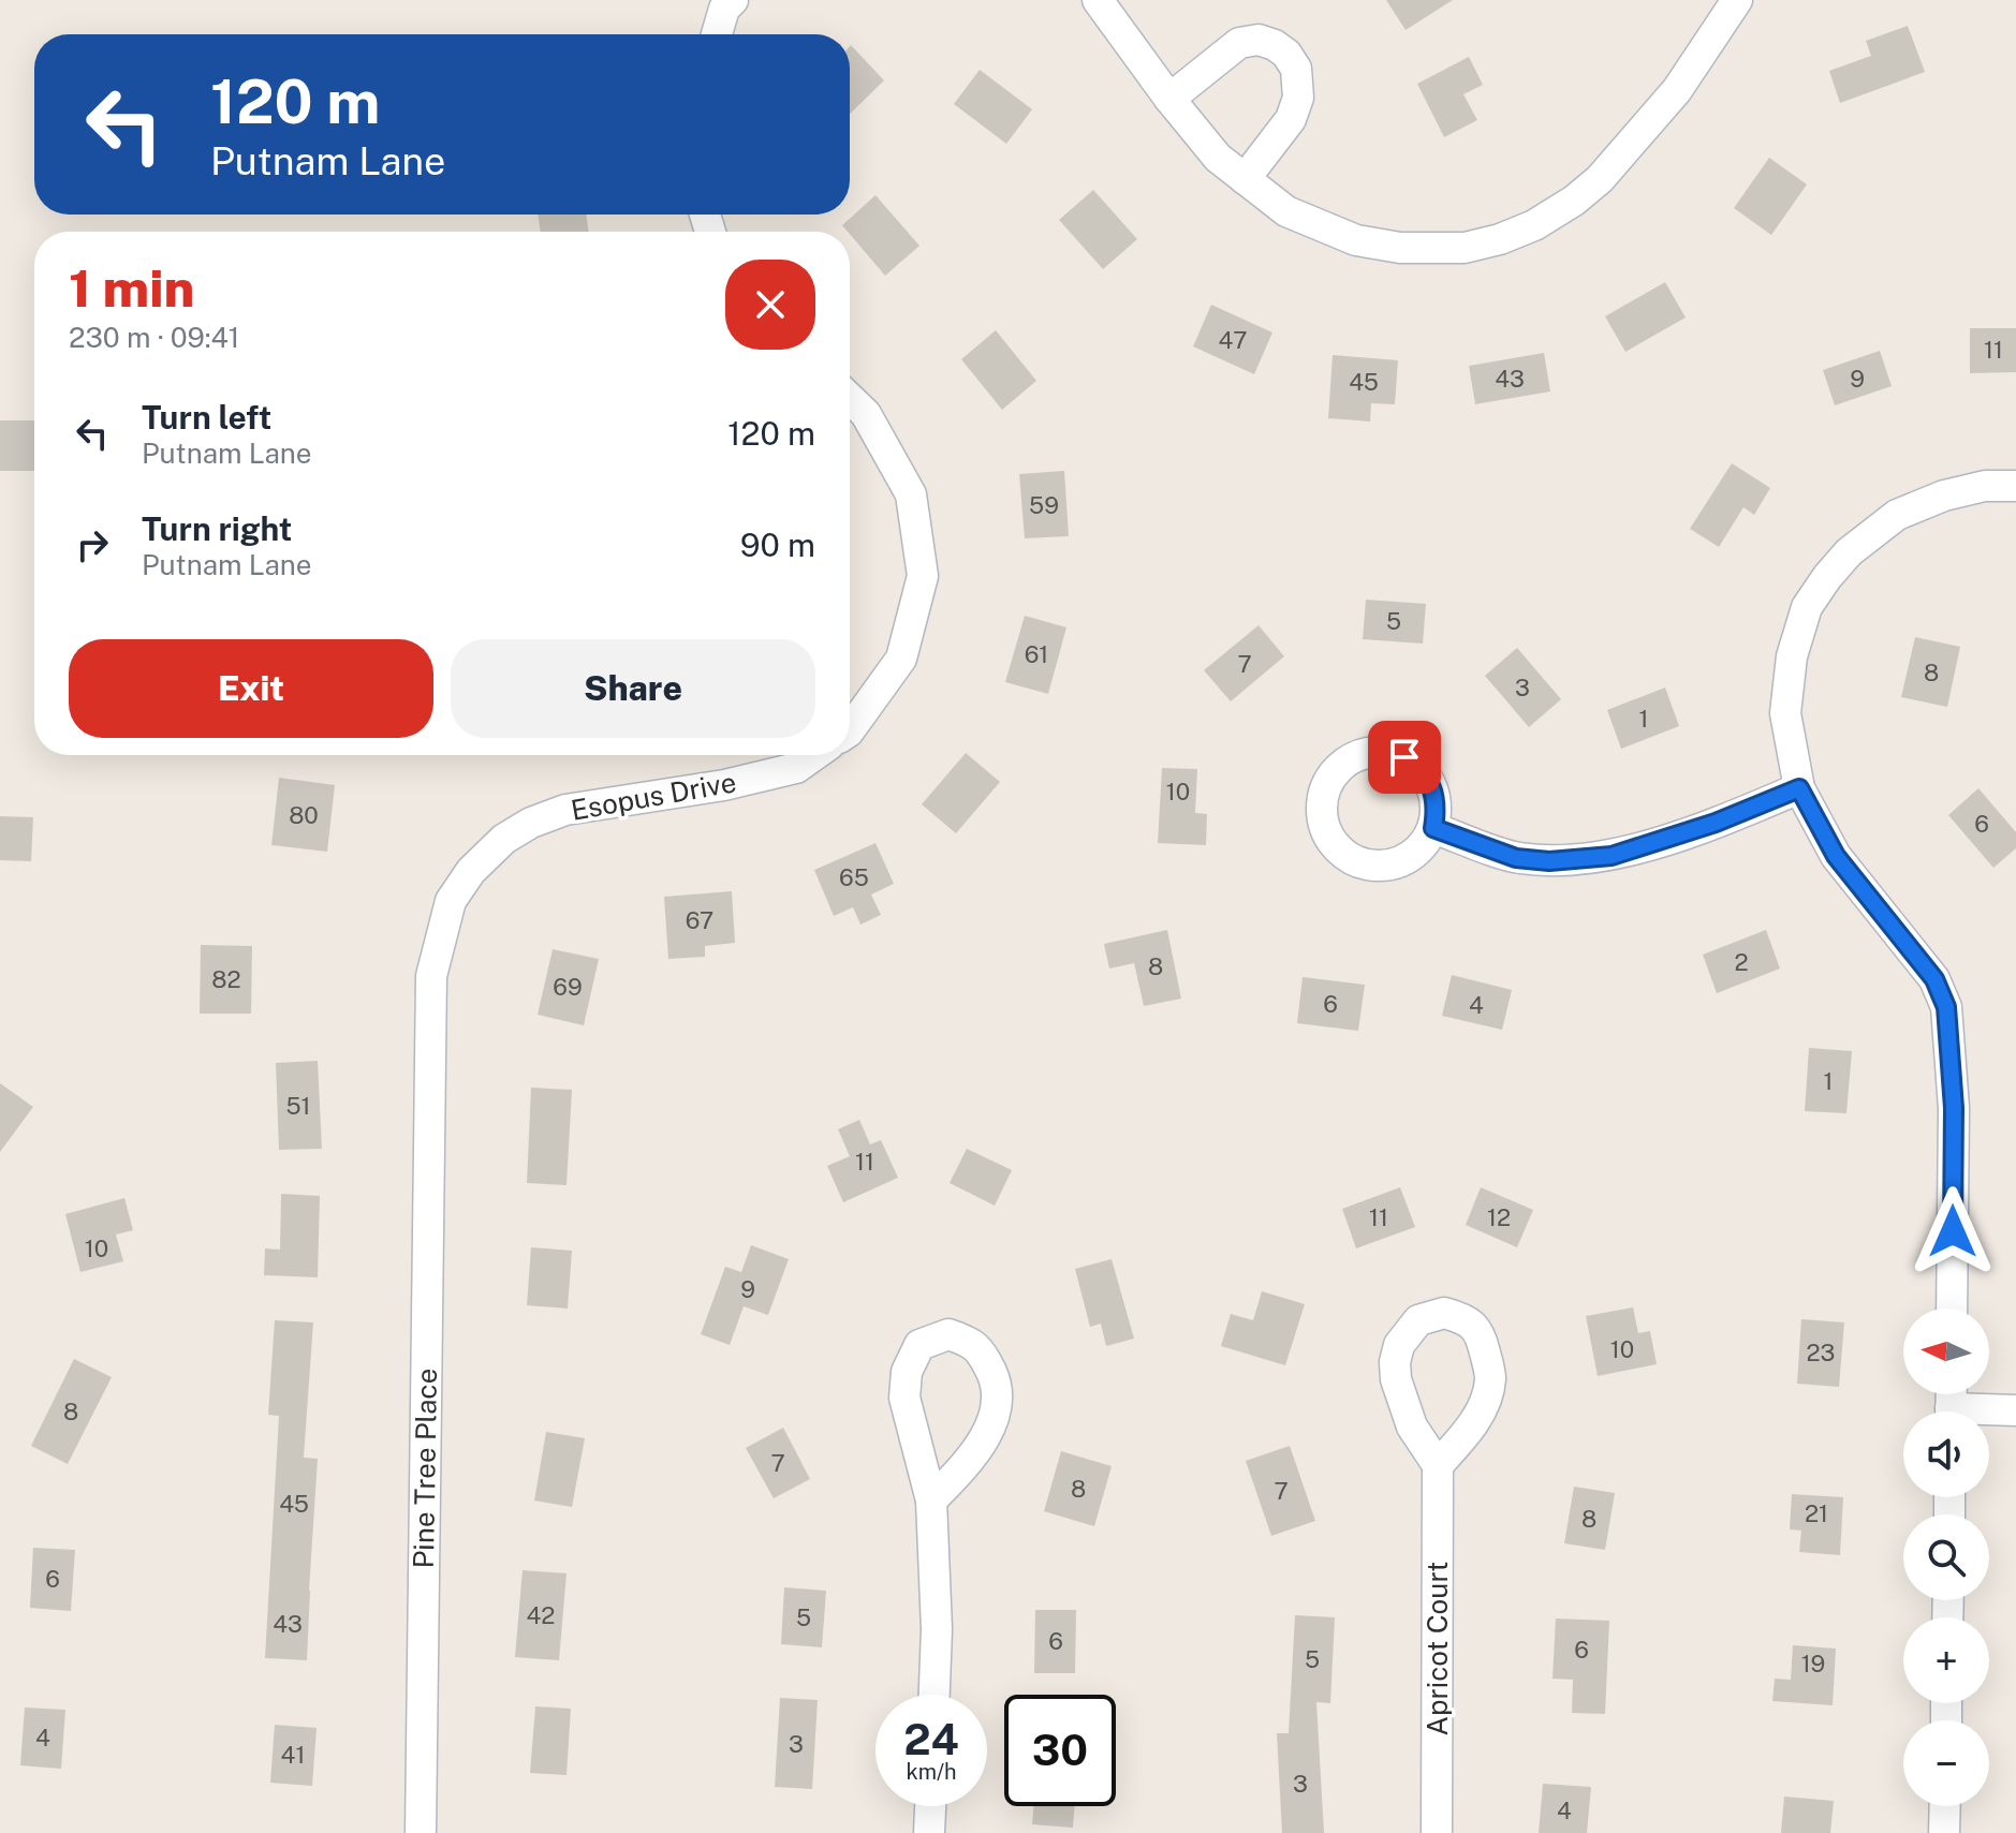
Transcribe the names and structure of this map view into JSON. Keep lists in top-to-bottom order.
{
  "streets": {
    "street": ["Esopus Drive", "Pine Tree Place", "Apricot Court"]
  },
  "crossings": [
    ["Esopus Drive", "Pine Tree Place"]
  ],
  "house_numbers": [
    "47",
    "11",
    "43",
    "9",
    "45",
    "59",
    "5",
    "61",
    "7",
    "8",
    "3",
    "1",
    "10",
    "80",
    "6",
    "65",
    "67",
    "2",
    "8",
    "82",
    "69",
    "6",
    "4",
    "1",
    "51",
    "11",
    "11",
    "12",
    "10",
    "9",
    "10",
    "23",
    "8",
    "7",
    "8",
    "7",
    "45",
    "21",
    "8",
    "6",
    "42",
    "5",
    "43",
    "6",
    "6",
    "5",
    "19",
    "4",
    "3",
    "41",
    "3",
    "4"
  ],
  "north": "left",
  "page": {
    "turn": ["120 m", "Putnam Lane"],
    "heading": ["1 min", "230 m · 09:41"],
    "list": [
      {
        "name": "Turn left",
        "note": "Putnam Lane",
        "value": "120 m"
      },
      {
        "name": "Turn right",
        "note": "Putnam Lane",
        "value": "90 m"
      }
    ],
    "buttons": ["Exit", "Share"],
    "map_buttons": ["+", "−"],
    "speed": "24 km/h",
    "limit": "30"
  }
}
